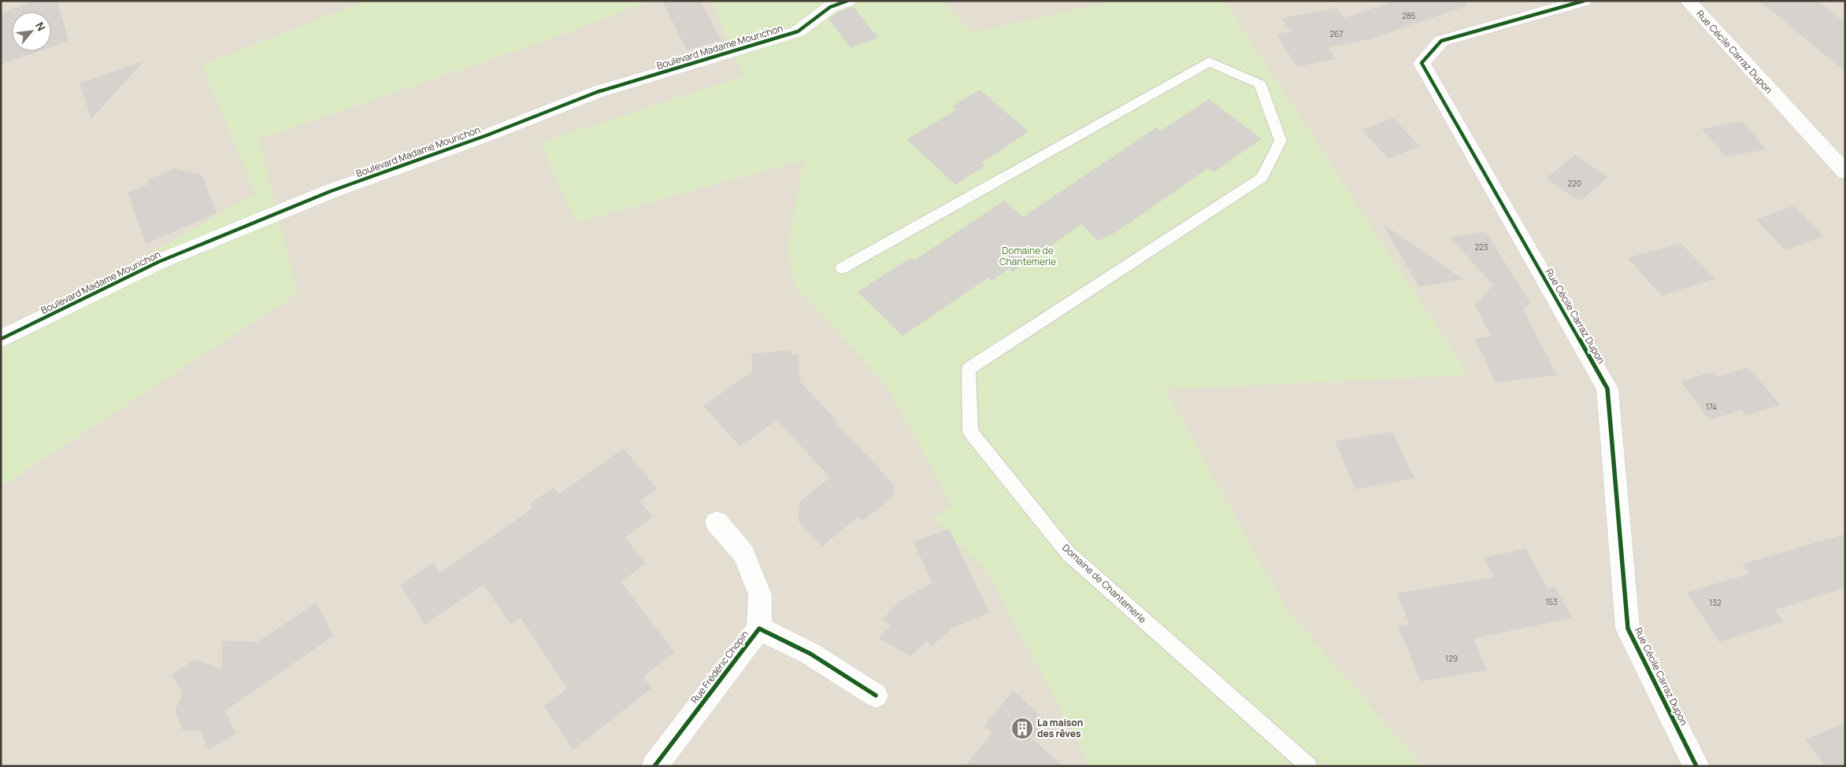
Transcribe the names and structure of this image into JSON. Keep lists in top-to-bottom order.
{
  "streets": {
    "street": ["Boulevard Madame Mourichon", "Rue Cécile Carraz Dupon", "Rue Frédéric Chopin"],
    "lane": ["Domaine de Chantemerle"]
  },
  "parks": ["Domaine de Chantemerle"],
  "places": {
    "building": ["La maison des rêves"]
  },
  "house_numbers": [
    "285",
    "267",
    "220",
    "223",
    "174",
    "153",
    "132",
    "129"
  ],
  "north": "top right"
}
